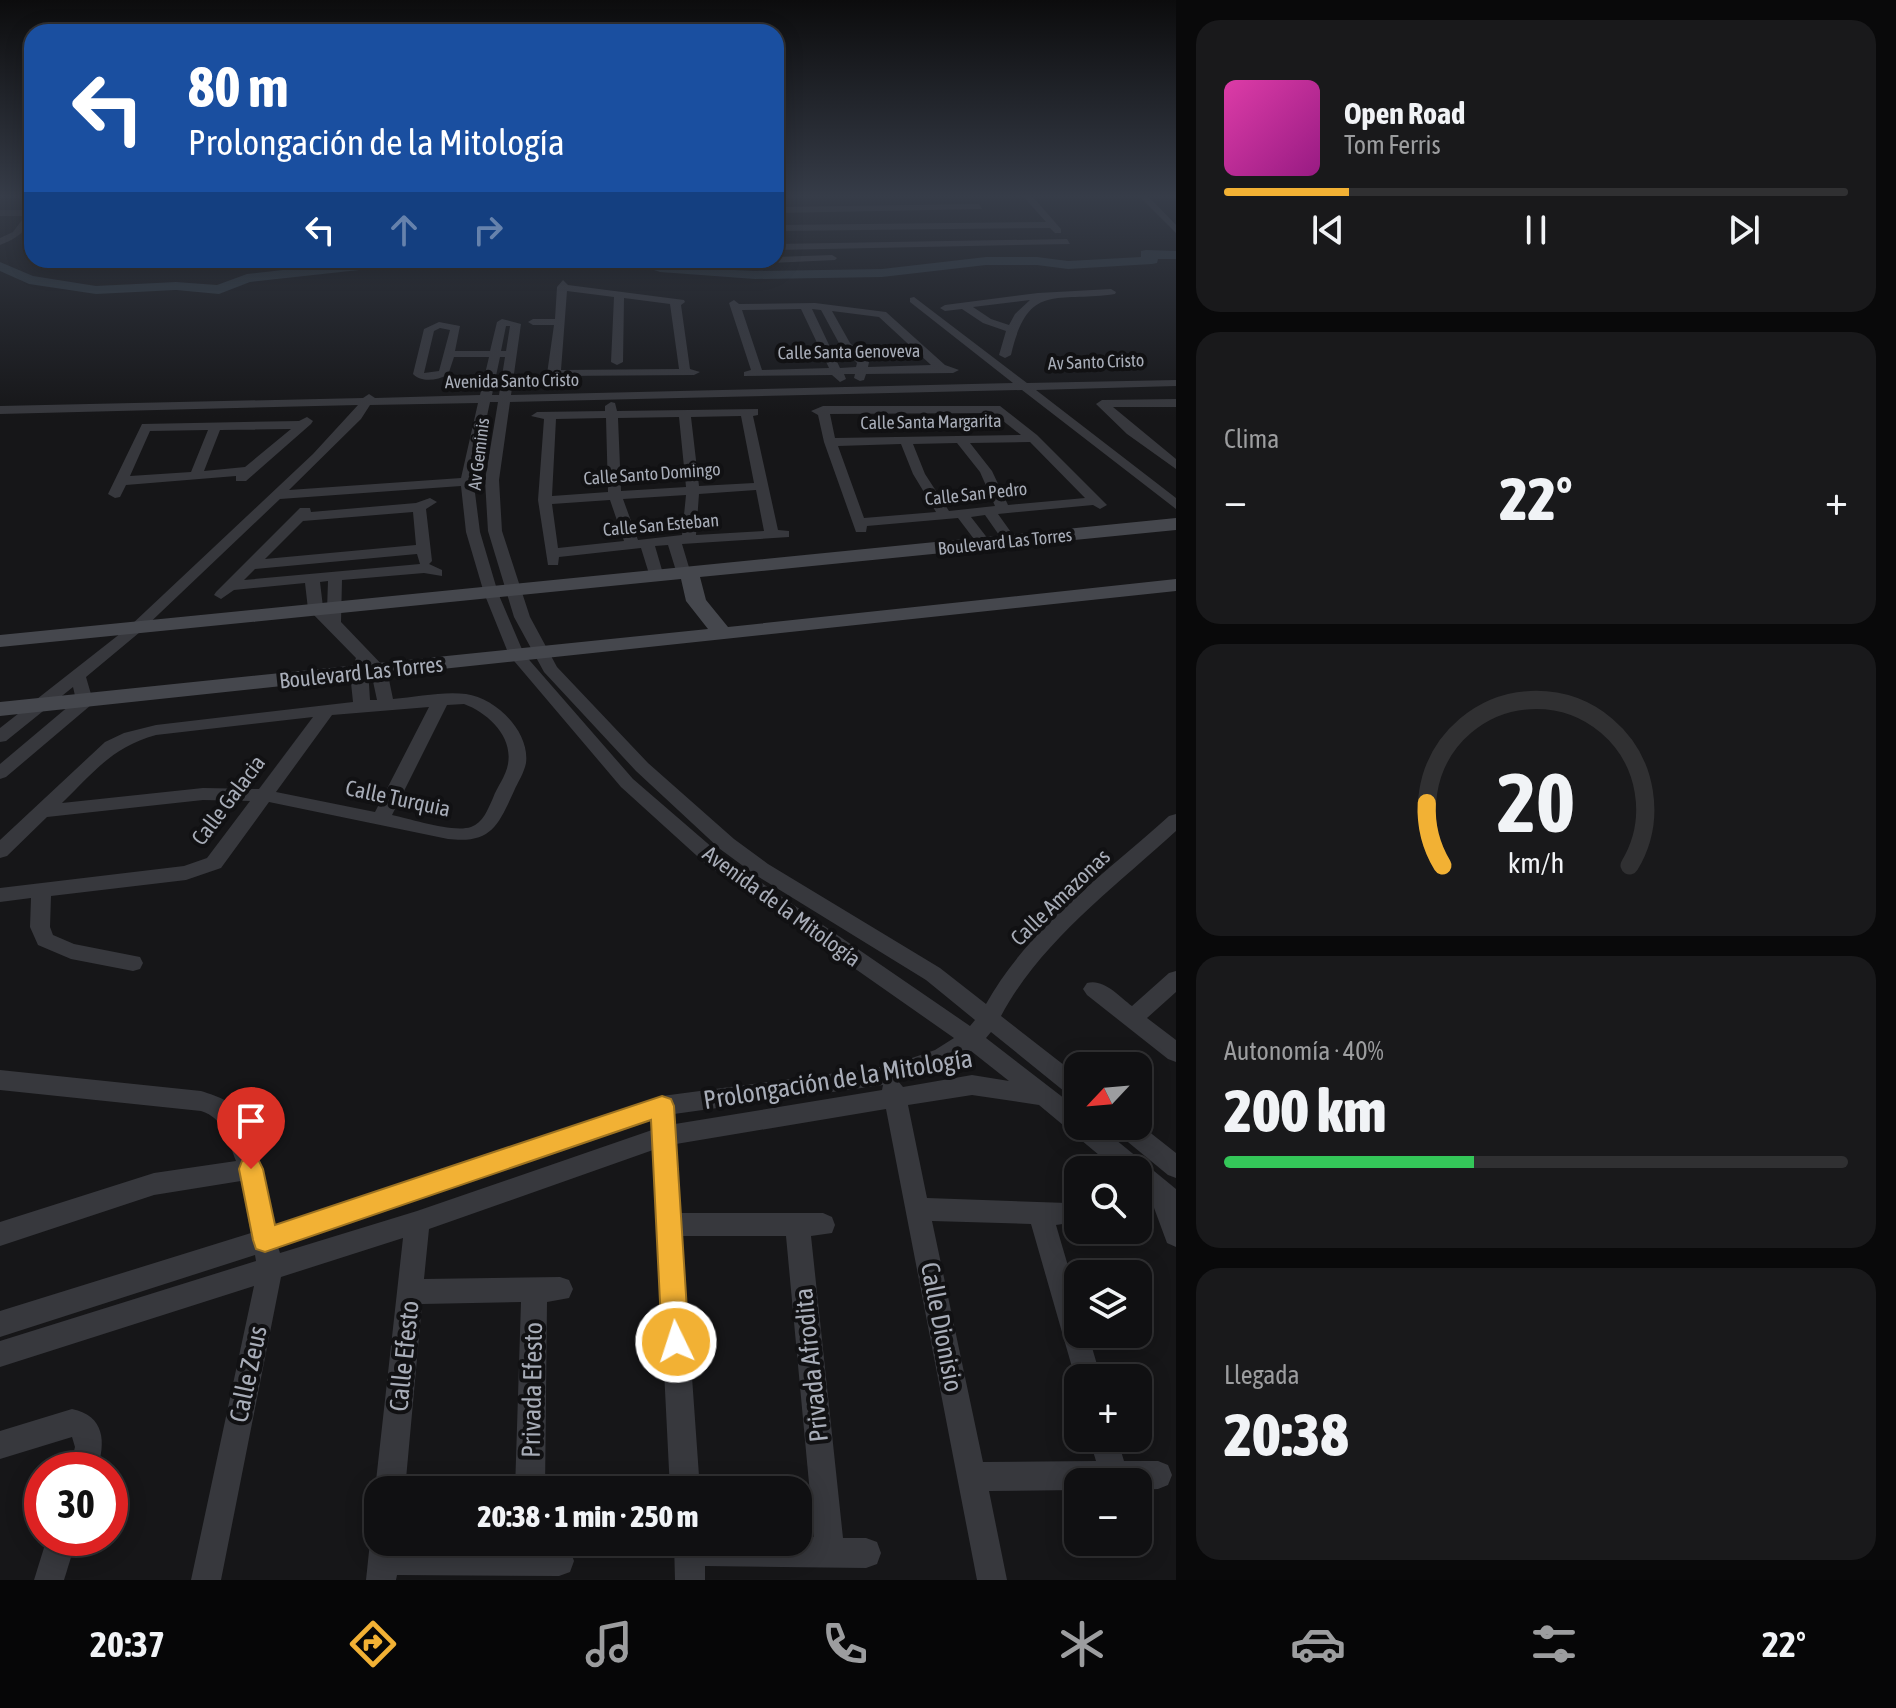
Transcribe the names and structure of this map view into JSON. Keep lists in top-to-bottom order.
{
  "streets": {
    "main road": ["Boulevard Las Torres"],
    "street": [
      "Calle Santa Genoveva",
      "Av Santo Cristo",
      "Avenida Santo Cristo",
      "Calle Santa Margarita",
      "Av Geminis",
      "Calle Santo Domingo",
      "Calle San Pedro",
      "Calle San Esteban",
      "Calle Turquia",
      "Calle Galacia",
      "Calle Amazonas",
      "Avenida de la Mitología",
      "Prolongación de la Mitología",
      "Calle Dionisio",
      "Calle Efesto",
      "Privada Afrodita",
      "Calle Zeus",
      "Privada Efesto"
    ]
  },
  "crossings": [
    ["Av Santo Cristo", "Avenida Santo Cristo"],
    ["Avenida Santo Cristo", "Av Geminis"],
    ["Avenida Santo Cristo", "Calle San Esteban"],
    ["Calle Santa Margarita", "Calle San Pedro"],
    ["Av Geminis", "Boulevard Las Torres"],
    ["Av Geminis", "Avenida de la Mitología"],
    ["Calle Santo Domingo", "Calle San Esteban"],
    ["Boulevard Las Torres", "Avenida de la Mitología"],
    ["Calle Turquia", "Calle Galacia"],
    ["Calle Amazonas", "Avenida de la Mitología"],
    ["Calle Amazonas", "Prolongación de la Mitología"],
    ["Avenida de la Mitología", "Prolongación de la Mitología"],
    ["Prolongación de la Mitología", "Calle Dionisio"],
    ["Prolongación de la Mitología", "Calle Efesto"],
    ["Prolongación de la Mitología", "Calle Zeus"],
    ["Calle Efesto", "Privada Efesto"]
  ],
  "north": "bottom left",
  "page": {
    "turn": ["80 m", "Prolongación de la Mitología"],
    "song": ["Open Road", "Tom Ferris"],
    "tile": [
      "Clima",
      ["Autonomía · 40%", "200 km"],
      ["Llegada", "20:38"]
    ],
    "heat": ["−", "22°", "+"],
    "map_buttons": ["+", "−"],
    "limit": "30",
    "trip": "20:38 · 1 min · 250 m",
    "tabs": ["20:37", "22°"],
    "gauge": ["20", "km/h"]
  }
}
